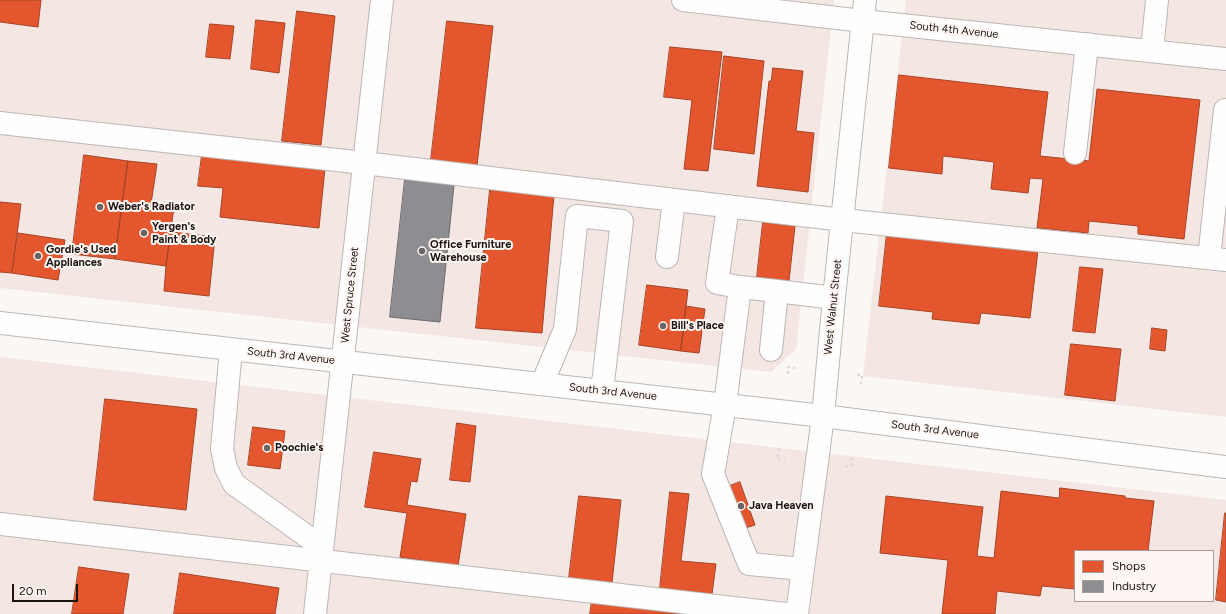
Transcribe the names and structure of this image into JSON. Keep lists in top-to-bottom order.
{
  "streets": {
    "street": [
      "South 4th Avenue",
      "West Spruce Street",
      "West Walnut Street",
      "South 3rd Avenue"
    ]
  },
  "crossings": [
    ["South 4th Avenue", "West Walnut Street"],
    ["West Spruce Street", "South 3rd Avenue"],
    ["West Walnut Street", "South 3rd Avenue"]
  ],
  "places": [
    "Weber's Radiator",
    "Yergen's Paint & Body",
    "Office Furniture Warehouse",
    "Gordie's Used Appliances",
    "Bill's Place",
    "Poochie's",
    "Java Heaven"
  ],
  "legend": ["Shops", "Industry"],
  "scale_bar": "20 m"
}
